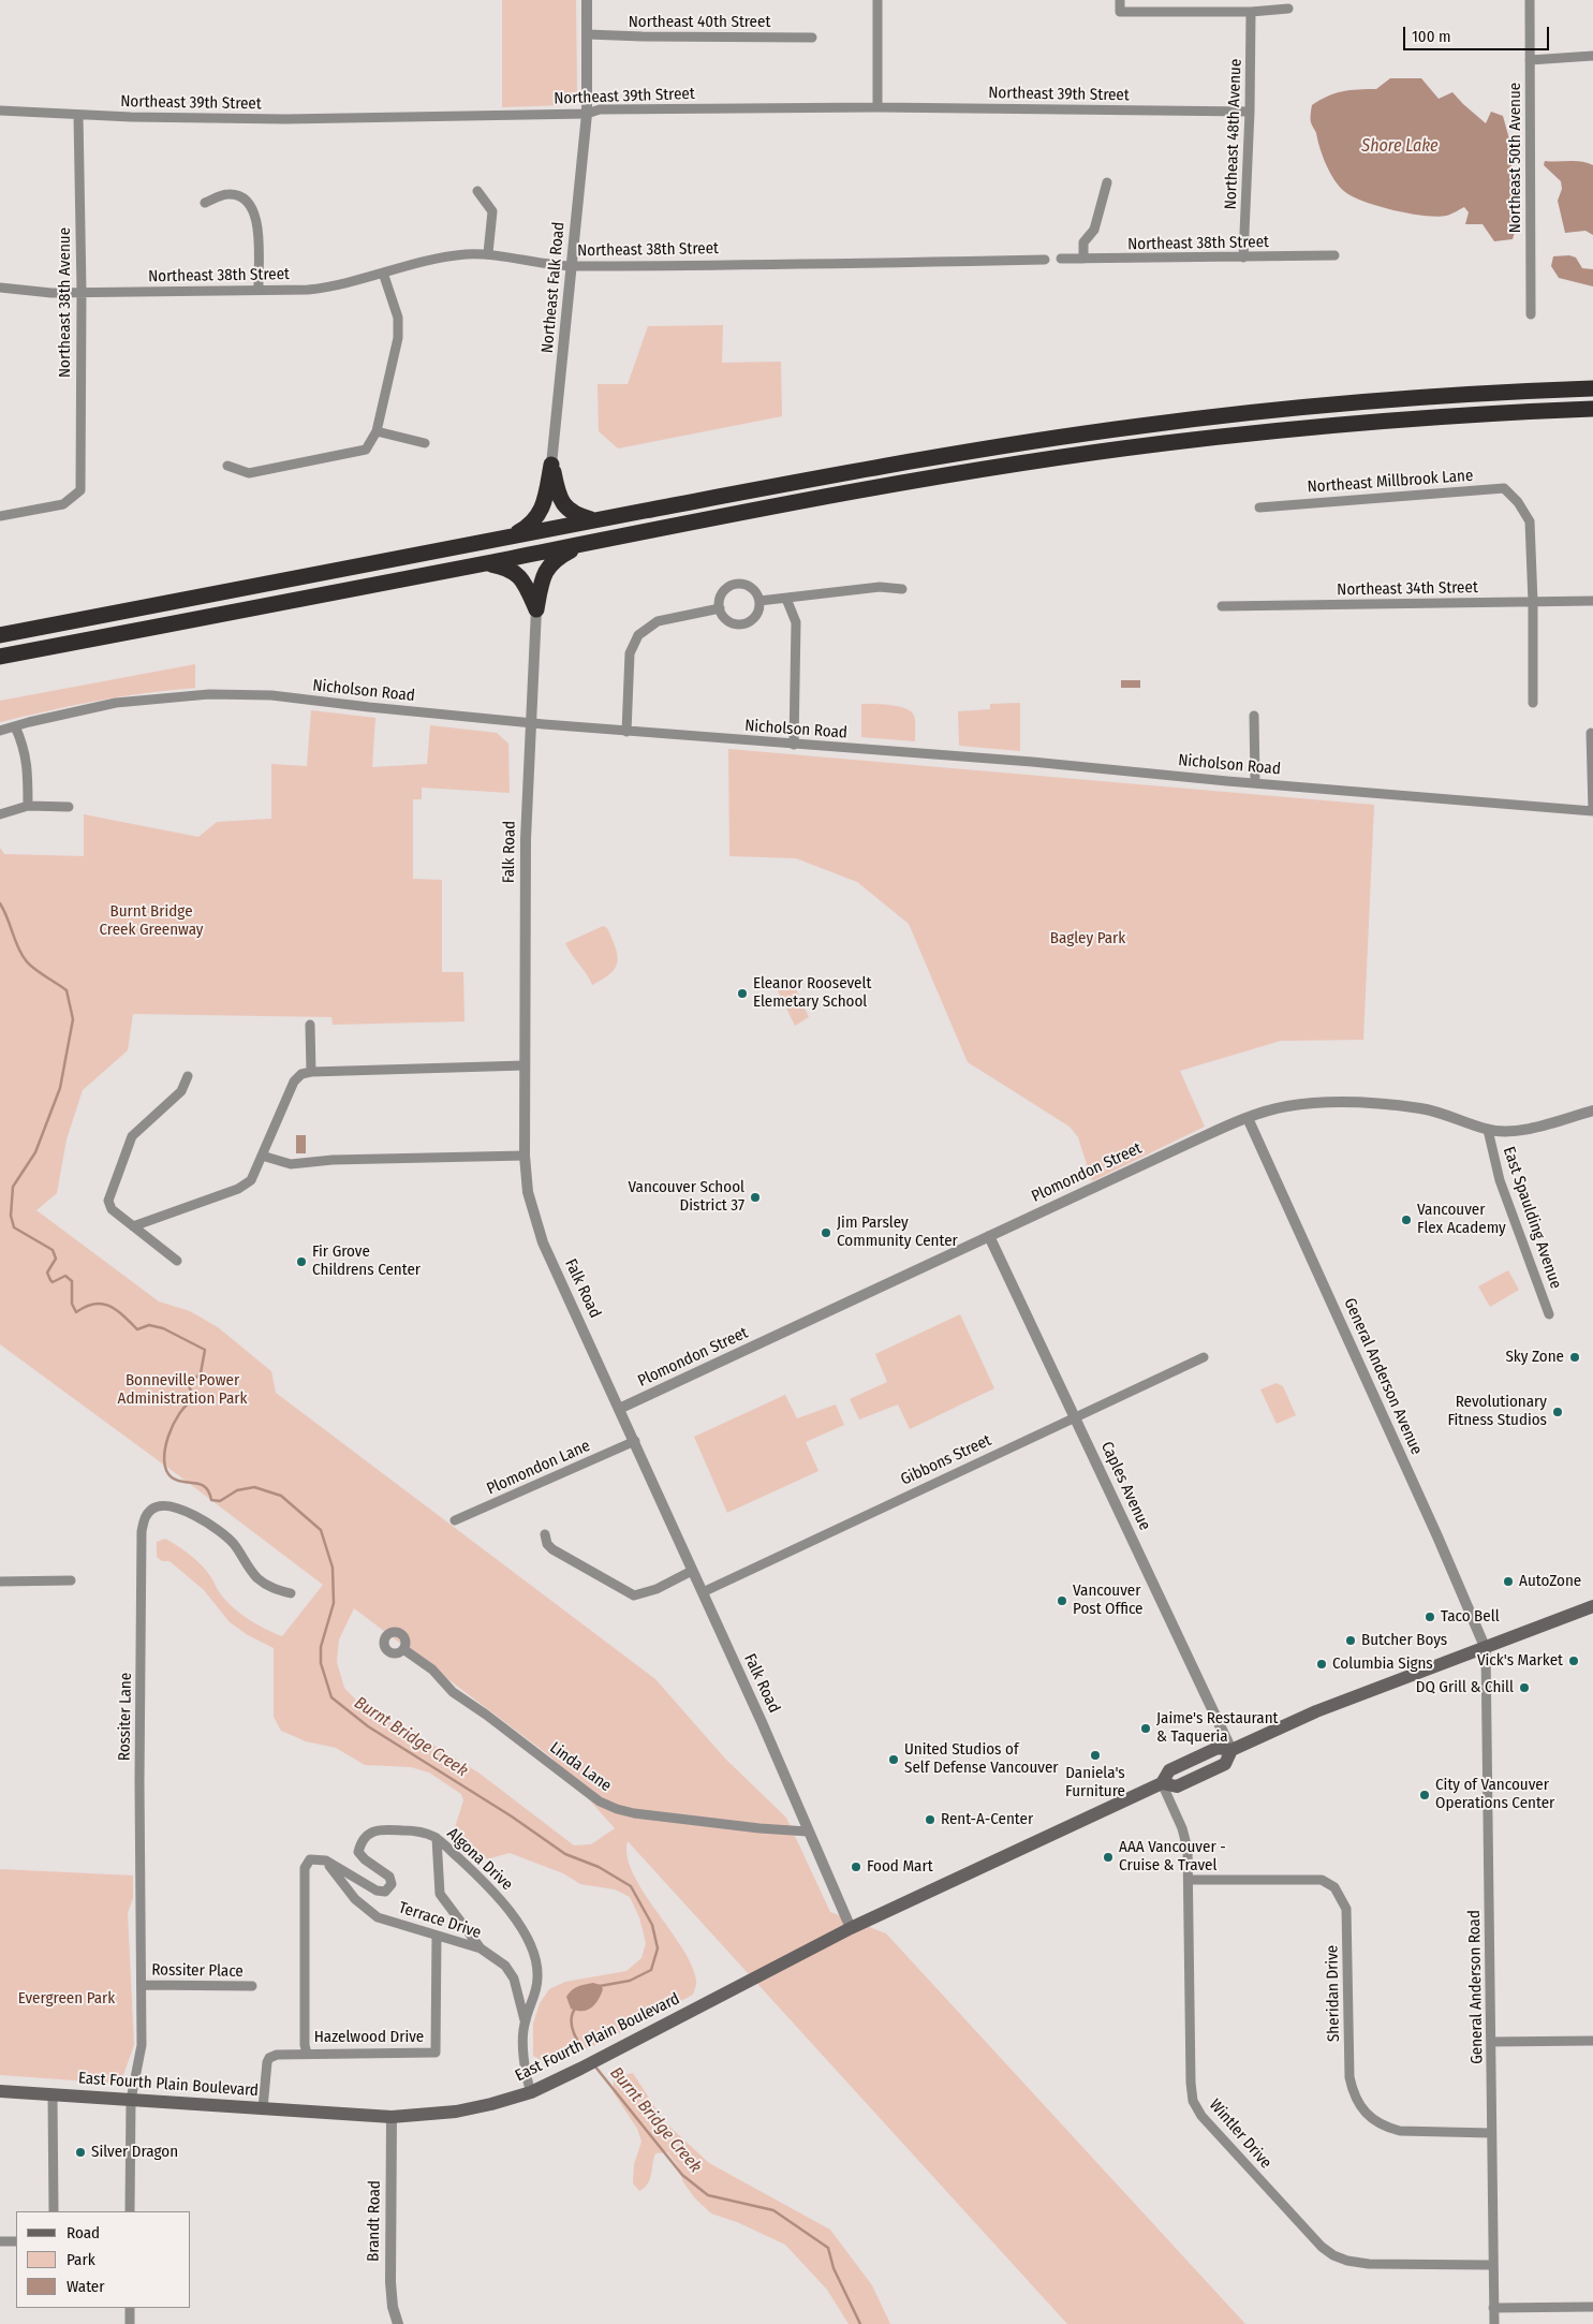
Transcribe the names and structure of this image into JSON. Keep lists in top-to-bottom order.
{
  "streets": {
    "main road": ["East Fourth Plain Boulevard"],
    "street": [
      "Northeast 40th Street",
      "Northeast 39th Street",
      "Northeast 48th Avenue",
      "Northeast 50th Avenue",
      "Northeast 38th Street",
      "Northeast Falk Road",
      "Northeast 38th Avenue",
      "Northeast Millbrook Lane",
      "Northeast 34th Street",
      "Nicholson Road",
      "Falk Road",
      "Plomondon Street",
      "East Spaulding Avenue",
      "General Anderson Avenue",
      "Gibbons Street",
      "Plomondon Lane",
      "Caples Avenue",
      "Rossiter Lane",
      "Linda Lane",
      "Algona Drive",
      "Terrace Drive",
      "Rossiter Place",
      "General Anderson Road",
      "Sheridan Drive",
      "Hazelwood Drive",
      "Wintler Drive",
      "Brandt Road"
    ]
  },
  "crossings": [
    ["Northeast 40th Street", "Northeast Falk Road"],
    ["Northeast 39th Street", "Northeast 48th Avenue"],
    ["Northeast 39th Street", "Northeast Falk Road"],
    ["Northeast 39th Street", "Northeast 38th Avenue"],
    ["Northeast 48th Avenue", "Northeast 38th Street"],
    ["Northeast 38th Street", "Northeast Falk Road"],
    ["Northeast 38th Street", "Northeast 38th Avenue"],
    ["Northeast Millbrook Lane", "Northeast 34th Street"],
    ["Nicholson Road", "Falk Road"],
    ["Falk Road", "Plomondon Street"],
    ["Falk Road", "Gibbons Street"],
    ["Falk Road", "Plomondon Lane"],
    ["Falk Road", "Linda Lane"],
    ["Falk Road", "East Fourth Plain Boulevard"],
    ["Plomondon Street", "East Spaulding Avenue"],
    ["Plomondon Street", "General Anderson Avenue"],
    ["Plomondon Street", "Caples Avenue"],
    ["General Anderson Avenue", "General Anderson Road"],
    ["General Anderson Avenue", "East Fourth Plain Boulevard"],
    ["Gibbons Street", "Caples Avenue"],
    ["Caples Avenue", "East Fourth Plain Boulevard"],
    ["Rossiter Lane", "Rossiter Place"],
    ["Rossiter Lane", "East Fourth Plain Boulevard"],
    ["Algona Drive", "Terrace Drive"],
    ["Algona Drive", "East Fourth Plain Boulevard"],
    ["Terrace Drive", "Hazelwood Drive"],
    ["General Anderson Road", "Sheridan Drive"],
    ["General Anderson Road", "East Fourth Plain Boulevard"],
    ["General Anderson Road", "Wintler Drive"],
    ["Sheridan Drive", "Wintler Drive"],
    ["Hazelwood Drive", "East Fourth Plain Boulevard"],
    ["East Fourth Plain Boulevard", "Wintler Drive"],
    ["East Fourth Plain Boulevard", "Brandt Road"]
  ],
  "water": ["Shore Lake", "Burnt Bridge Creek"],
  "parks": [
    "Burnt Bridge Creek Greenway",
    "Bagley Park",
    "Bonneville Power Administration Park",
    "Evergreen Park"
  ],
  "places": [
    "Eleanor Roosevelt Elemetary School",
    "Vancouver School District 37",
    "Vancouver Flex Academy",
    "Jim Parsley Community Center",
    "Fir Grove Childrens Center",
    "Sky Zone",
    "Revolutionary Fitness Studios",
    "AutoZone",
    "Vancouver Post Office",
    "Taco Bell",
    "Butcher Boys",
    "Vick's Market",
    "Columbia Signs",
    "DQ Grill & Chill",
    "Jaime's Restaurant & Taqueria",
    "Daniela's Furniture",
    "United Studios of Self Defense Vancouver",
    "City of Vancouver Operations Center",
    "Rent-A-Center",
    "AAA Vancouver - Cruise & Travel",
    "Food Mart",
    "Silver Dragon"
  ],
  "legend": ["Road", "Park", "Water"],
  "scale_bar": "100 m"
}
